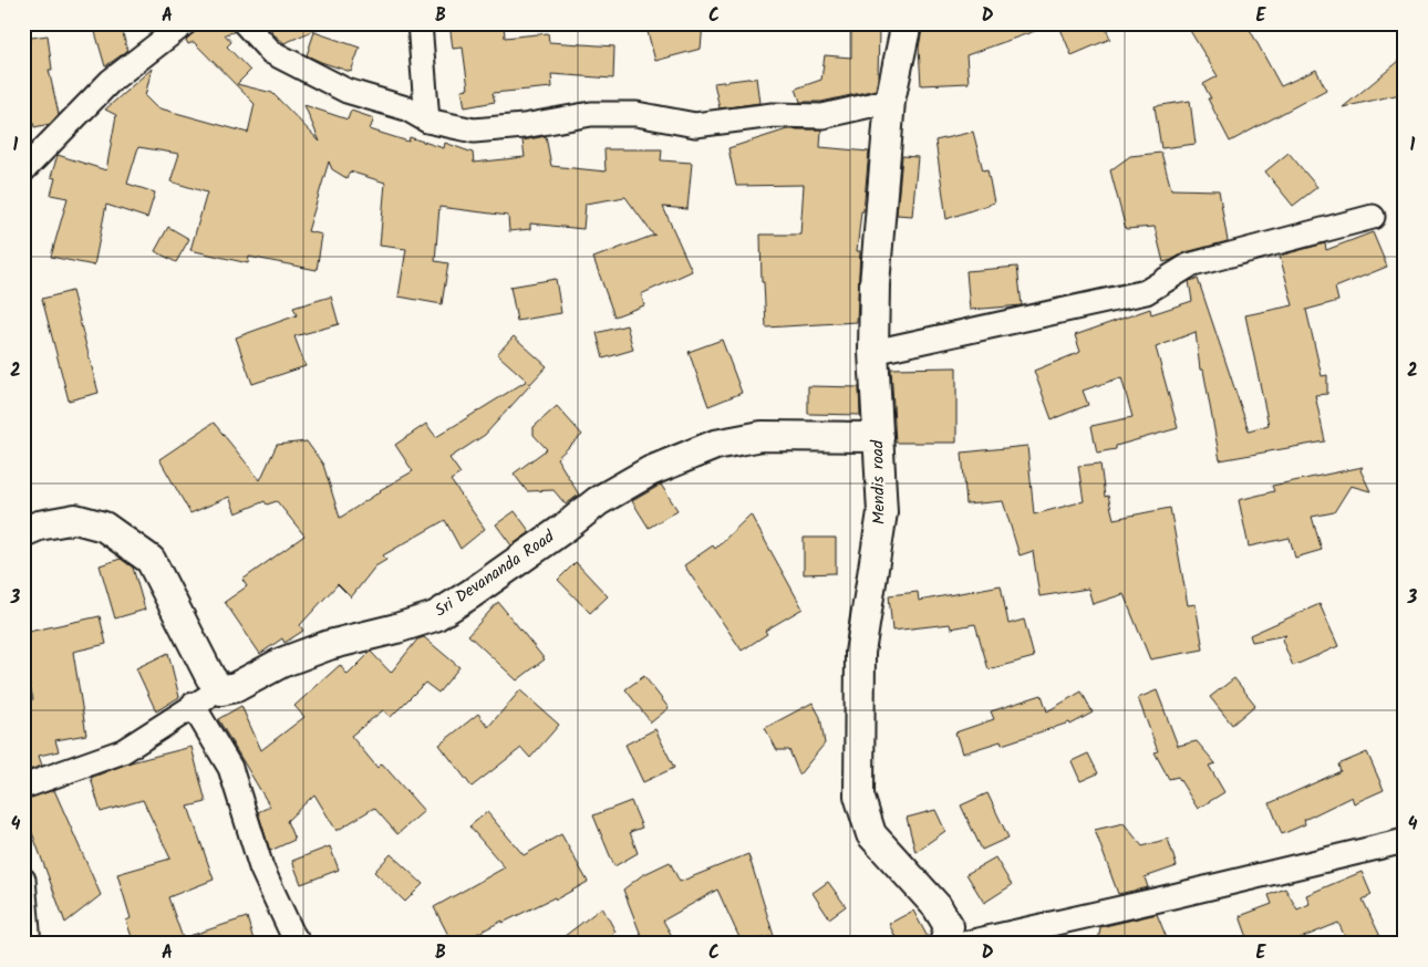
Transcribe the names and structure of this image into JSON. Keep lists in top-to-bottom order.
{
  "streets": {
    "street": ["Mendis road", "Sri Devananda Road"]
  },
  "crossings": [
    ["Mendis road", "Sri Devananda Road"]
  ],
  "grid": {
    "columns": [
      "A",
      "B",
      "C",
      "D",
      "E"
    ],
    "rows": [
      "1",
      "2",
      "3",
      "4"
    ]
  }
}
